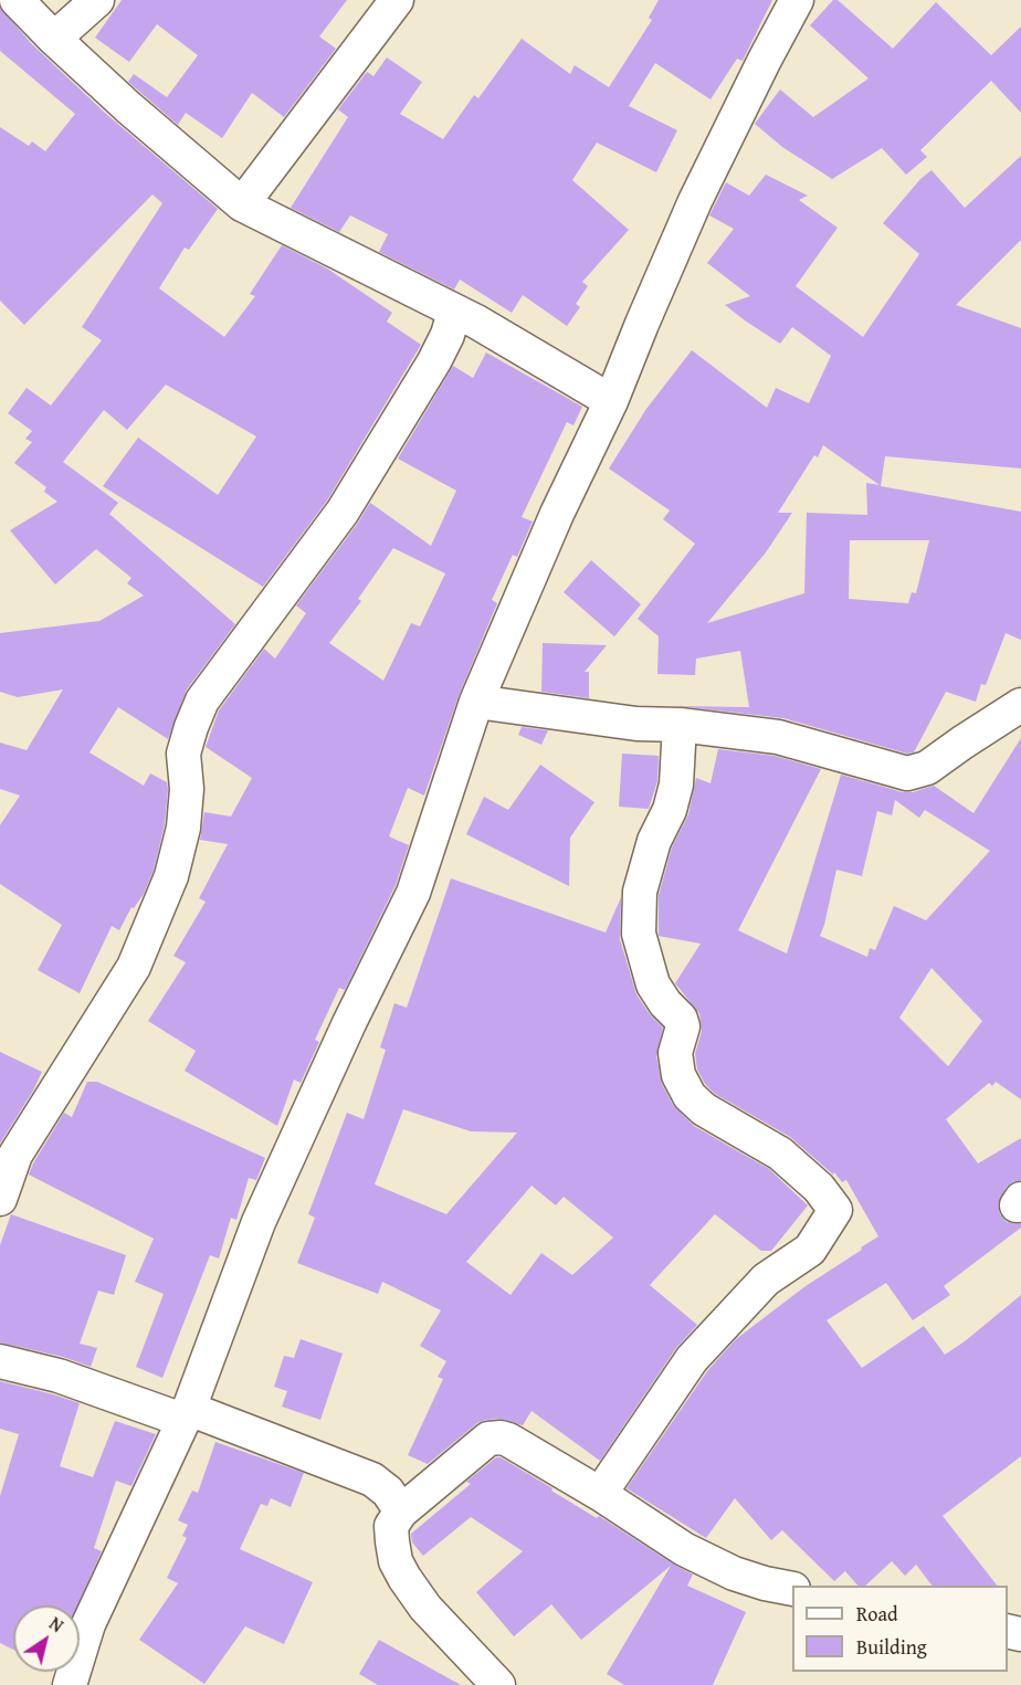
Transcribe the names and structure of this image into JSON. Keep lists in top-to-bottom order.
{
  "legend": ["Road", "Building"],
  "north": "top right"
}
